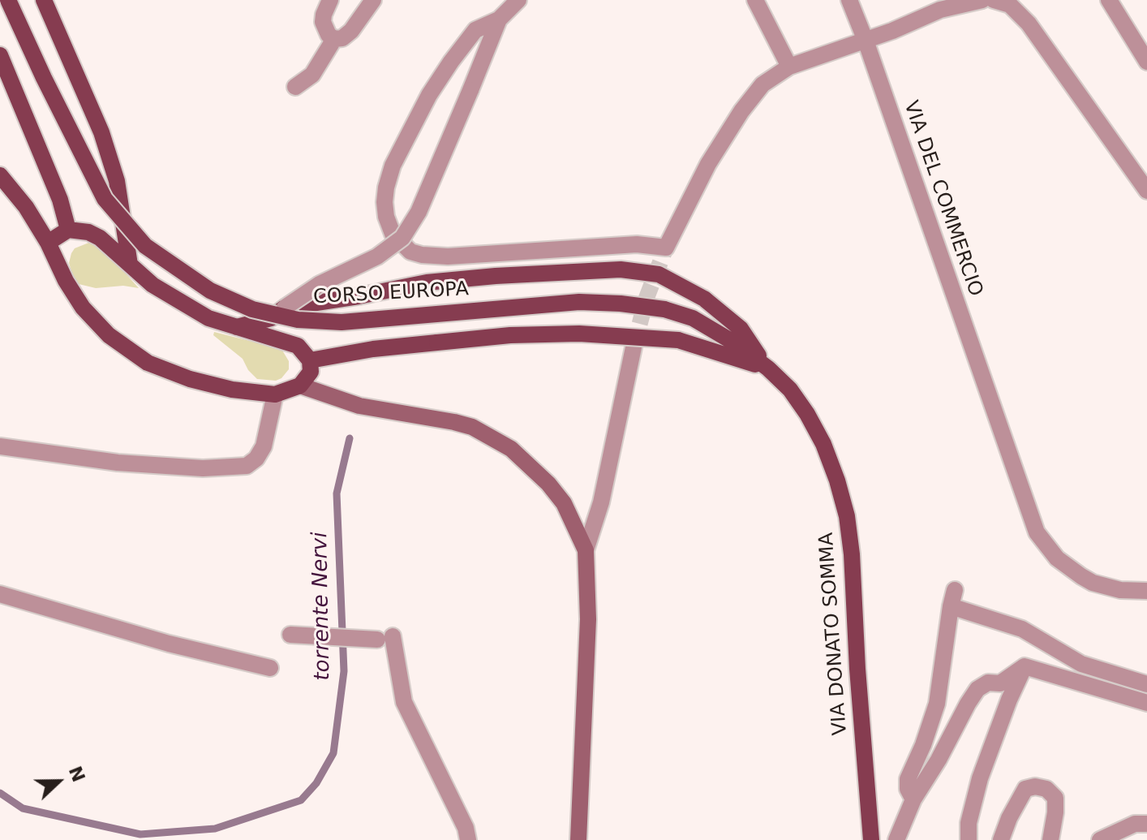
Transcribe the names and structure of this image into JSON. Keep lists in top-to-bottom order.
{
  "streets": {
    "main road": ["CORSO EUROPA", "VIA DONATO SOMMA"],
    "street": ["VIA DEL COMMERCIO"]
  },
  "crossings": [
    ["CORSO EUROPA", "VIA DONATO SOMMA"]
  ],
  "water": ["torrente Nervi"],
  "north": "right"
}
